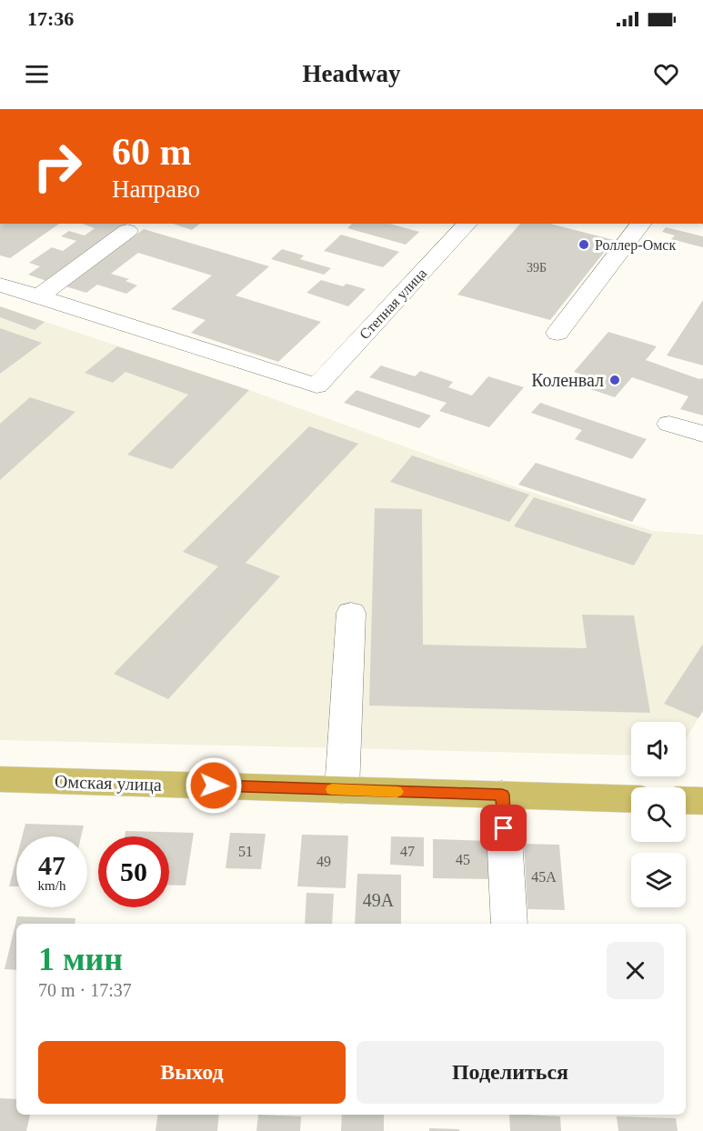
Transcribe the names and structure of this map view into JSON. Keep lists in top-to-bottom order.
{
  "streets": {
    "main road": ["Омская улица"],
    "street": ["Степная улица"]
  },
  "places": ["Роллер-Омск", "Коленвал"],
  "house_numbers": [
    "39Б",
    "51",
    "47",
    "45",
    "49",
    "45А",
    "49А"
  ],
  "page": {
    "status": "17:36",
    "header": "Headway",
    "turn": ["60 m", "Направо"],
    "speed": "47 km/h",
    "limit": "50",
    "heading": ["1 мин", "70 m · 17:37"],
    "buttons": ["Выход", "Поделиться"]
  }
}
